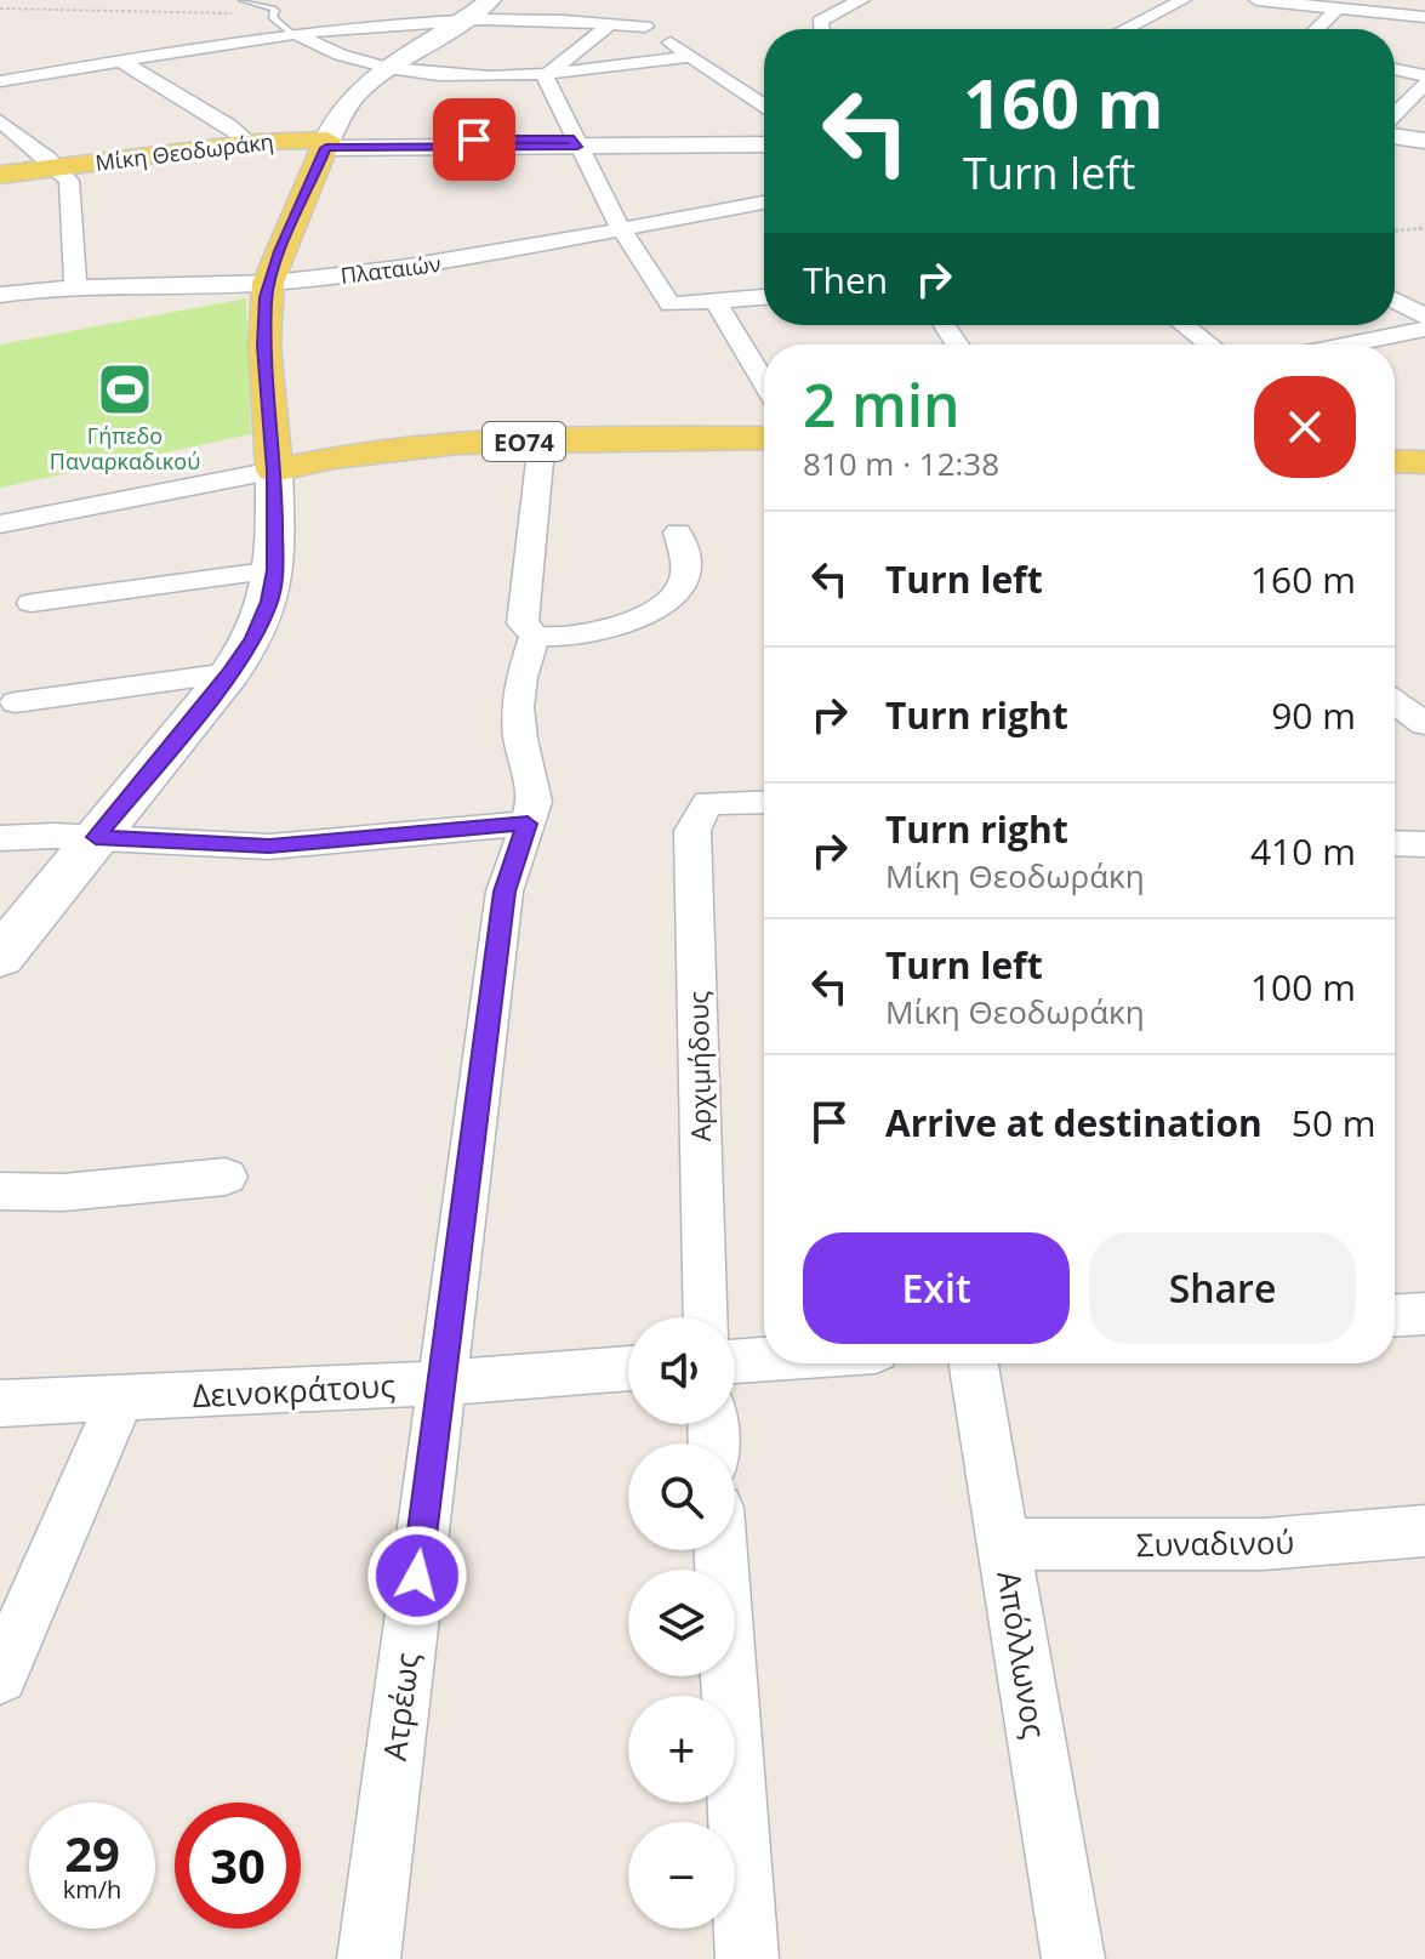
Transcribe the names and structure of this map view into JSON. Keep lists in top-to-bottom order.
{
  "streets": {
    "main road": ["Μίκη Θεοδωράκη", "ΕΟ74"],
    "street": [
      "Πλαταιών",
      "Αρχιμήδους",
      "Δεινοκράτους",
      "Συναδινού",
      "Απόλλωνος",
      "Ατρέως"
    ]
  },
  "crossings": [
    ["Δεινοκράτους", "Ατρέως"],
    ["Συναδινού", "Απόλλωνος"]
  ],
  "places": {
    "sports": ["Γήπεδο Παναρκαδικού"]
  },
  "page": {
    "turn": ["160 m", "Turn left"],
    "then": "Then",
    "heading": ["2 min", "810 m · 12:38"],
    "list": [
      {
        "name": "Turn left",
        "value": "160 m"
      },
      {
        "name": "Turn right",
        "value": "90 m"
      },
      {
        "name": "Turn right",
        "note": "Μίκη Θεοδωράκη",
        "value": "410 m"
      },
      {
        "name": "Turn left",
        "note": "Μίκη Θεοδωράκη",
        "value": "100 m"
      },
      {
        "name": "Arrive at destination",
        "value": "50 m"
      }
    ],
    "buttons": ["Exit", "Share"],
    "map_buttons": ["+", "−"],
    "speed": "29 km/h",
    "limit": "30"
  }
}
